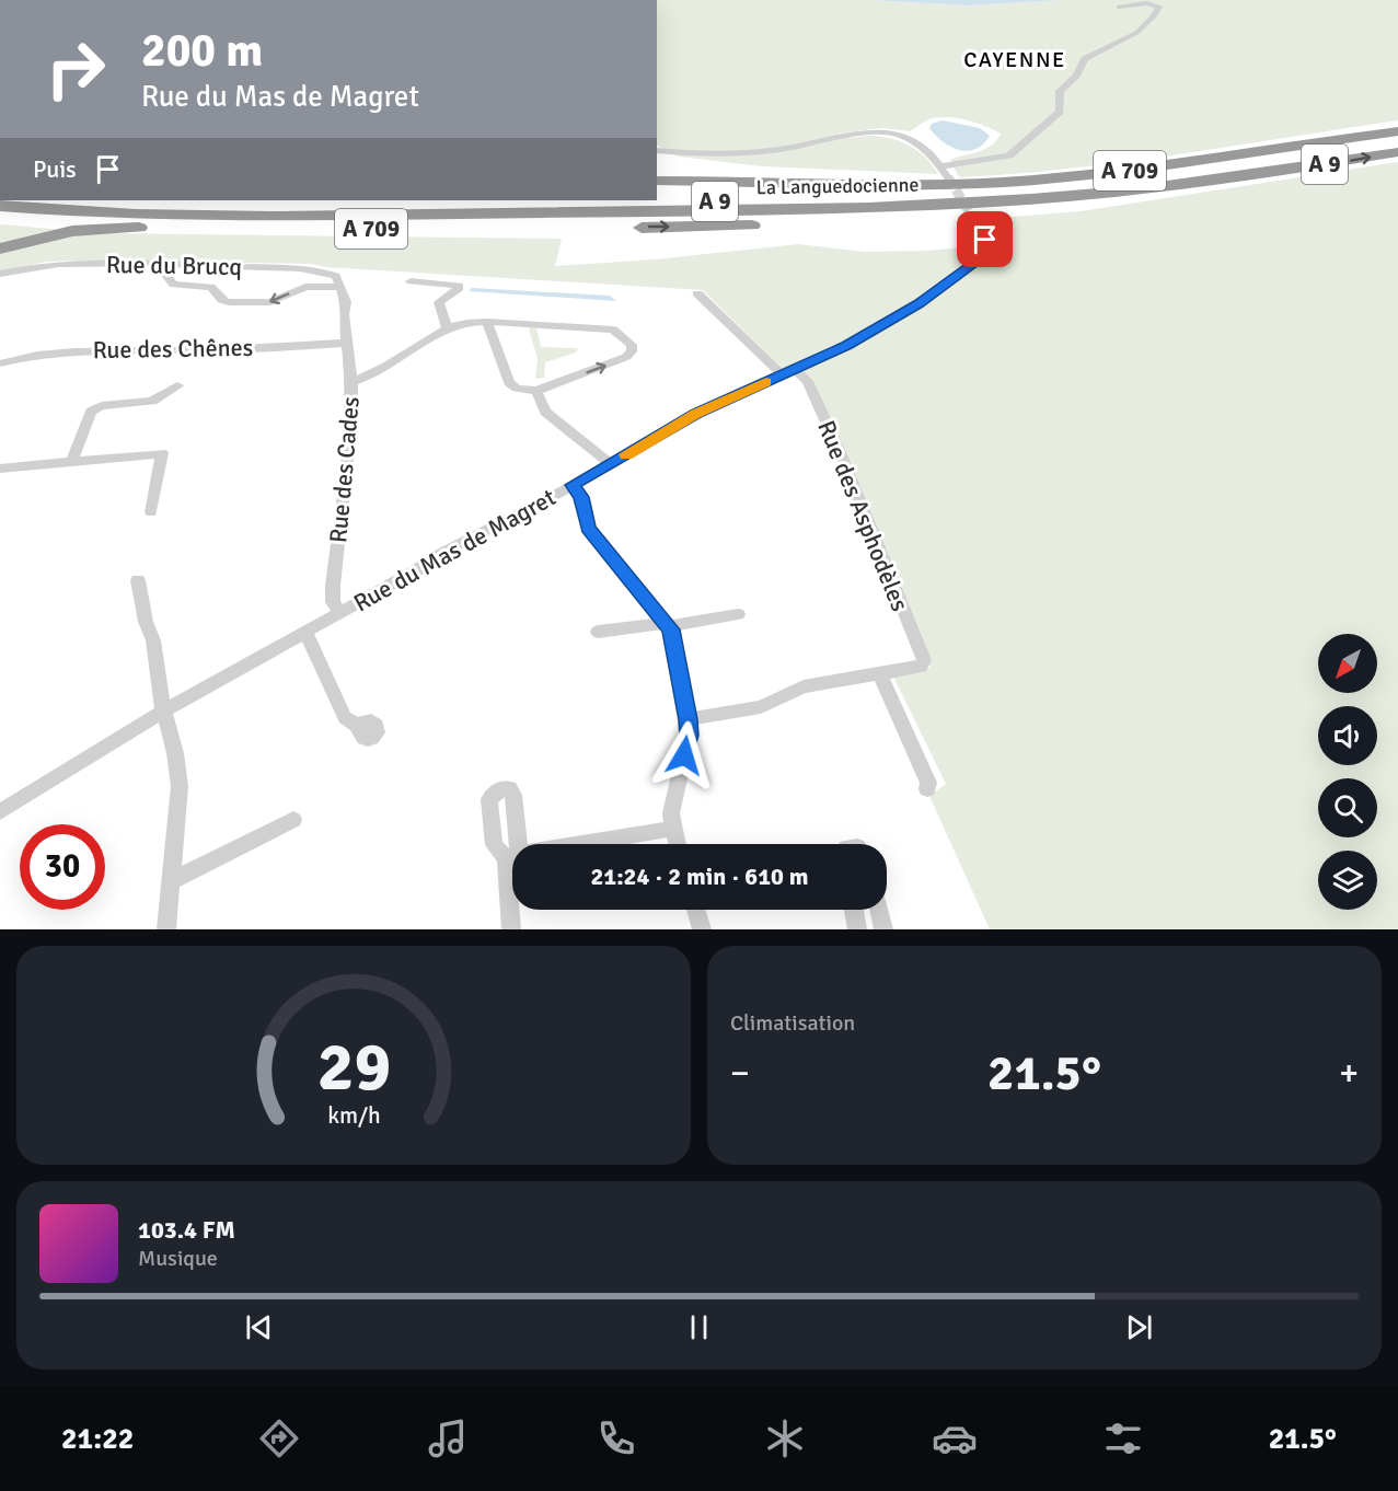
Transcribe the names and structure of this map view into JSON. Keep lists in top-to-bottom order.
{
  "streets": {
    "highway": ["A 9", "A 709", "La Languedocienne"],
    "street": [
      "Rue du Brucq",
      "Rue des Chênes",
      "Rue des Cades",
      "Rue des Asphodèles",
      "Rue du Mas de Magret"
    ]
  },
  "crossings": [
    ["A 709", "La Languedocienne"],
    ["Rue du Brucq", "Rue des Cades"],
    ["Rue des Chênes", "Rue des Cades"],
    ["Rue des Cades", "Rue du Mas de Magret"],
    ["Rue des Asphodèles", "Rue du Mas de Magret"]
  ],
  "districts": ["CAYENNE"],
  "north": "bottom left",
  "page": {
    "turn": ["200 m", "Rue du Mas de Magret"],
    "then": "Puis",
    "limit": "30",
    "trip": "21:24 · 2 min · 610 m",
    "tile": "Climatisation",
    "heat": ["−", "21.5°", "+"],
    "song": ["103.4 FM", "Musique"],
    "tabs": ["21:22", "21.5°"],
    "gauge": ["29", "km/h"]
  }
}
